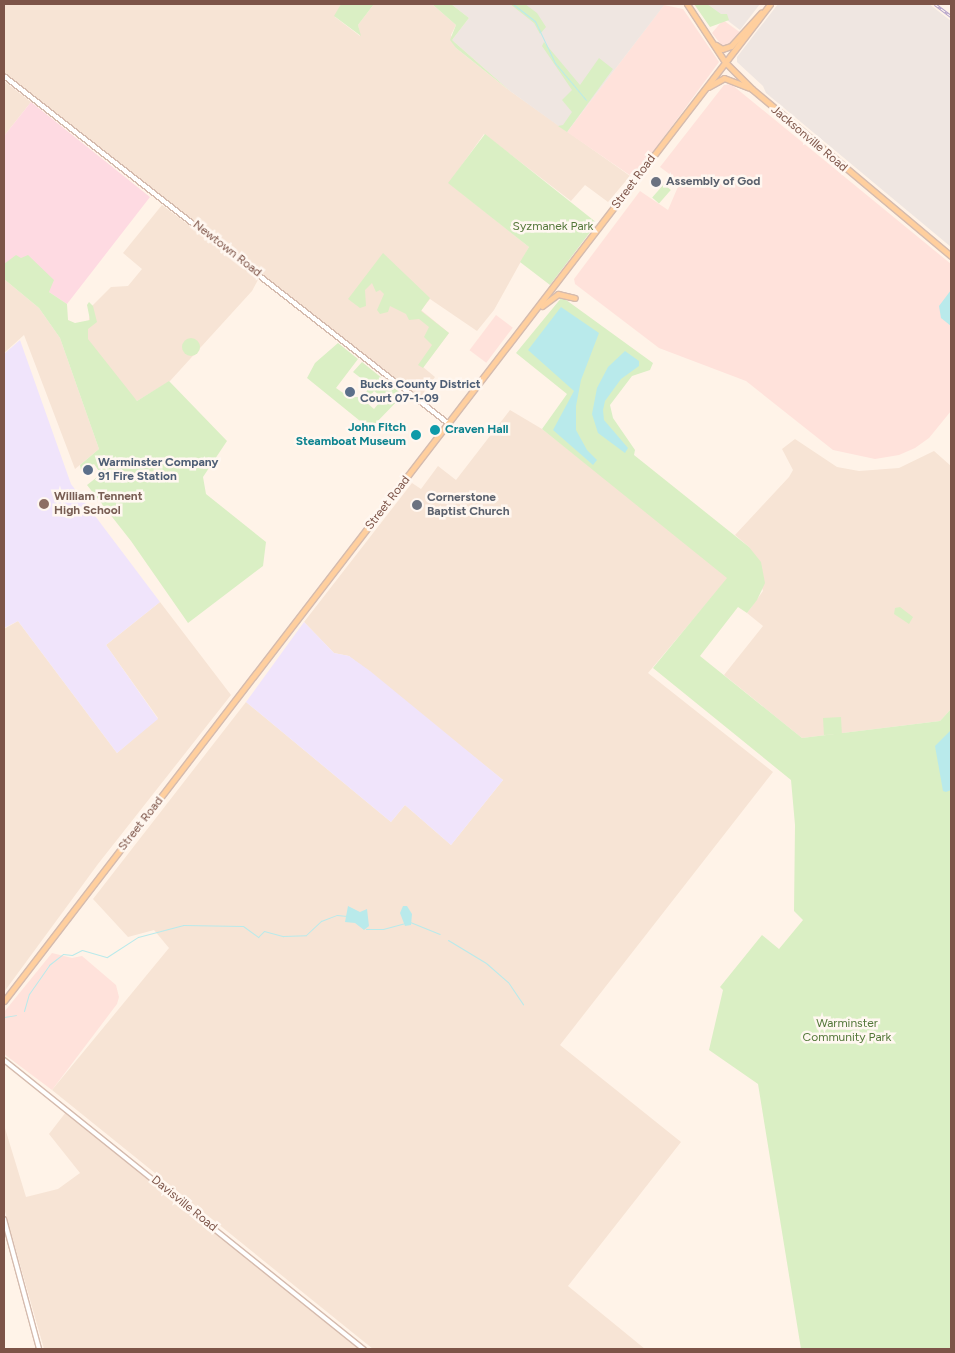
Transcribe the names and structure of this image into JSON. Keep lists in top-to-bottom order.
{
  "streets": {
    "main road": ["Jacksonville Road", "Street Road"],
    "street": ["Newtown Road", "Davisville Road"]
  },
  "crossings": [
    ["Jacksonville Road", "Street Road"],
    ["Street Road", "Newtown Road"]
  ],
  "parks": ["Syzmanek Park", "Warminster Community Park"],
  "places": [
    "Assembly of God",
    "Bucks County District Court 07-1-09",
    "Craven Hall",
    "John Fitch Steamboat Museum",
    "Warminster Company 91 Fire Station",
    "William Tennent High School",
    "Cornerstone Baptist Church"
  ]
}
